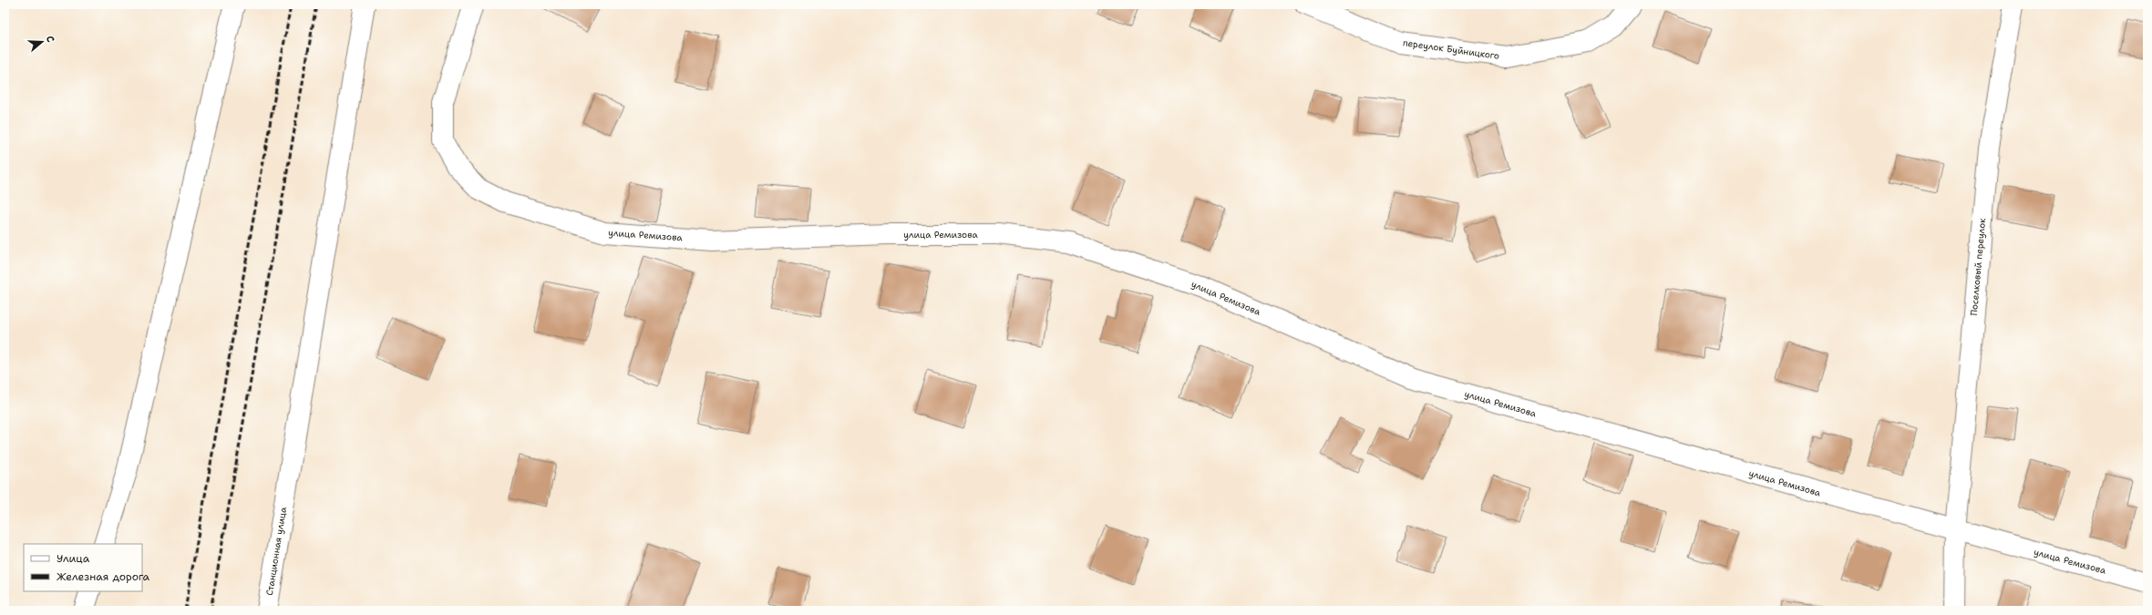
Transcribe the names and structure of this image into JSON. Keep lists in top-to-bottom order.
{
  "streets": {
    "street": [
      "переулок Буйницкого",
      "улица Ремизова",
      "Поселковый переулок",
      "Станционная улица"
    ]
  },
  "crossings": [
    ["улица Ремизова", "Поселковый переулок"]
  ],
  "legend": ["Улица", "Железная дорога"],
  "north": "right"
}
